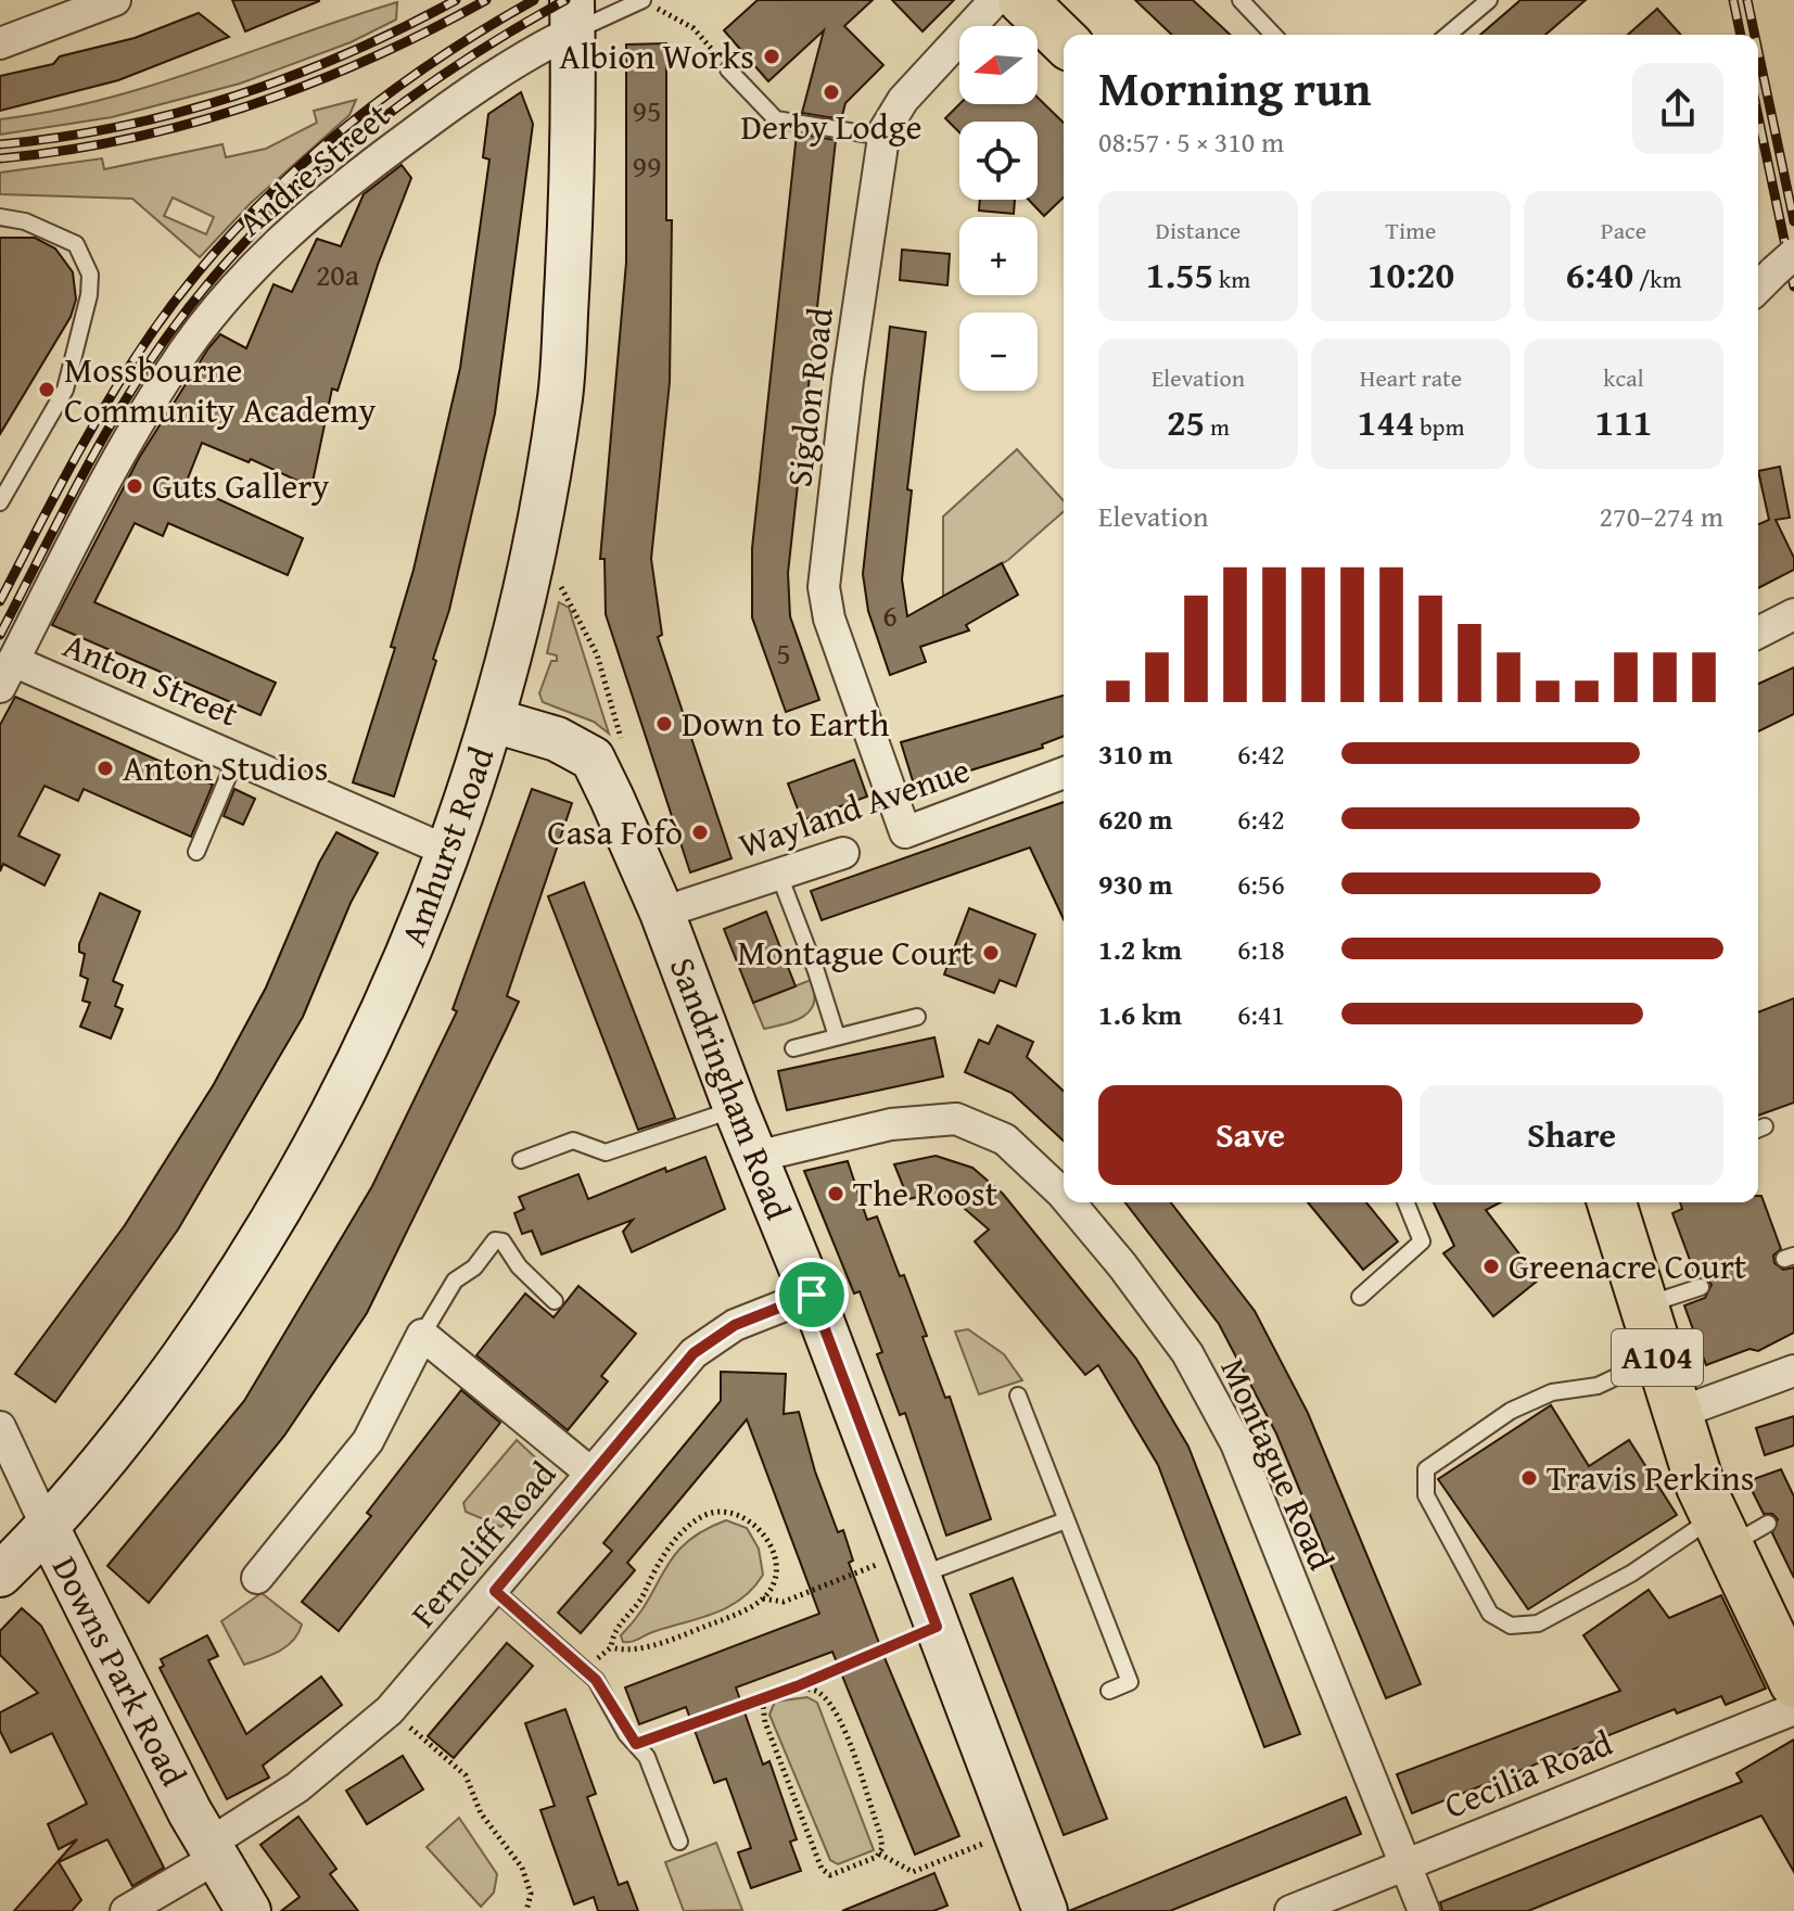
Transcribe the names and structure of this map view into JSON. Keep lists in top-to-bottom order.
{
  "streets": {
    "main road": ["A104"],
    "street": [
      "Andre Street",
      "Sigdon Road",
      "Anton Street",
      "Wayland Avenue",
      "Amhurst Road",
      "Sandringham Road",
      "Montague Road",
      "Ferncliff Road",
      "Downs Park Road",
      "Cecilia Road"
    ]
  },
  "crossings": [
    ["Andre Street", "Anton Street"],
    ["Andre Street", "Amhurst Road"],
    ["Sigdon Road", "Wayland Avenue"],
    ["Anton Street", "Amhurst Road"],
    ["Wayland Avenue", "Sandringham Road"],
    ["Amhurst Road", "Sandringham Road"],
    ["Amhurst Road", "Downs Park Road"],
    ["Sandringham Road", "Montague Road"],
    ["Sandringham Road", "Ferncliff Road"],
    ["Montague Road", "Cecilia Road"],
    ["Ferncliff Road", "Downs Park Road"]
  ],
  "places": [
    "Albion Works",
    "Derby Lodge",
    "Mossbourne Community Academy",
    "Guts Gallery",
    "Down to Earth",
    "Anton Studios",
    "Casa Fofò",
    "Montague Court",
    "The Roost",
    "Greenacre Court",
    "Travis Perkins"
  ],
  "house_numbers": [
    "95",
    "99",
    "20a",
    "6",
    "5"
  ],
  "north": "left",
  "page": {
    "map_buttons": ["+", "−"],
    "heading": ["Morning run", "08:57 · 5 × 310 m"],
    "stats": [
      ["Distance", "1.55 km"],
      ["Time", "10:20"],
      ["Pace", "6:40 /km"],
      ["Elevation", "25 m"],
      ["Heart rate", "144 bpm"],
      ["kcal", "111"]
    ],
    "chart": ["Elevation", "270–274 m"],
    "list": [
      {
        "name": "310 m",
        "note": "6:42"
      },
      {
        "name": "620 m",
        "note": "6:42"
      },
      {
        "name": "930 m",
        "note": "6:56"
      },
      {
        "name": "1.2 km",
        "note": "6:18"
      },
      {
        "name": "1.6 km",
        "note": "6:41"
      }
    ],
    "buttons": ["Save", "Share"]
  }
}
